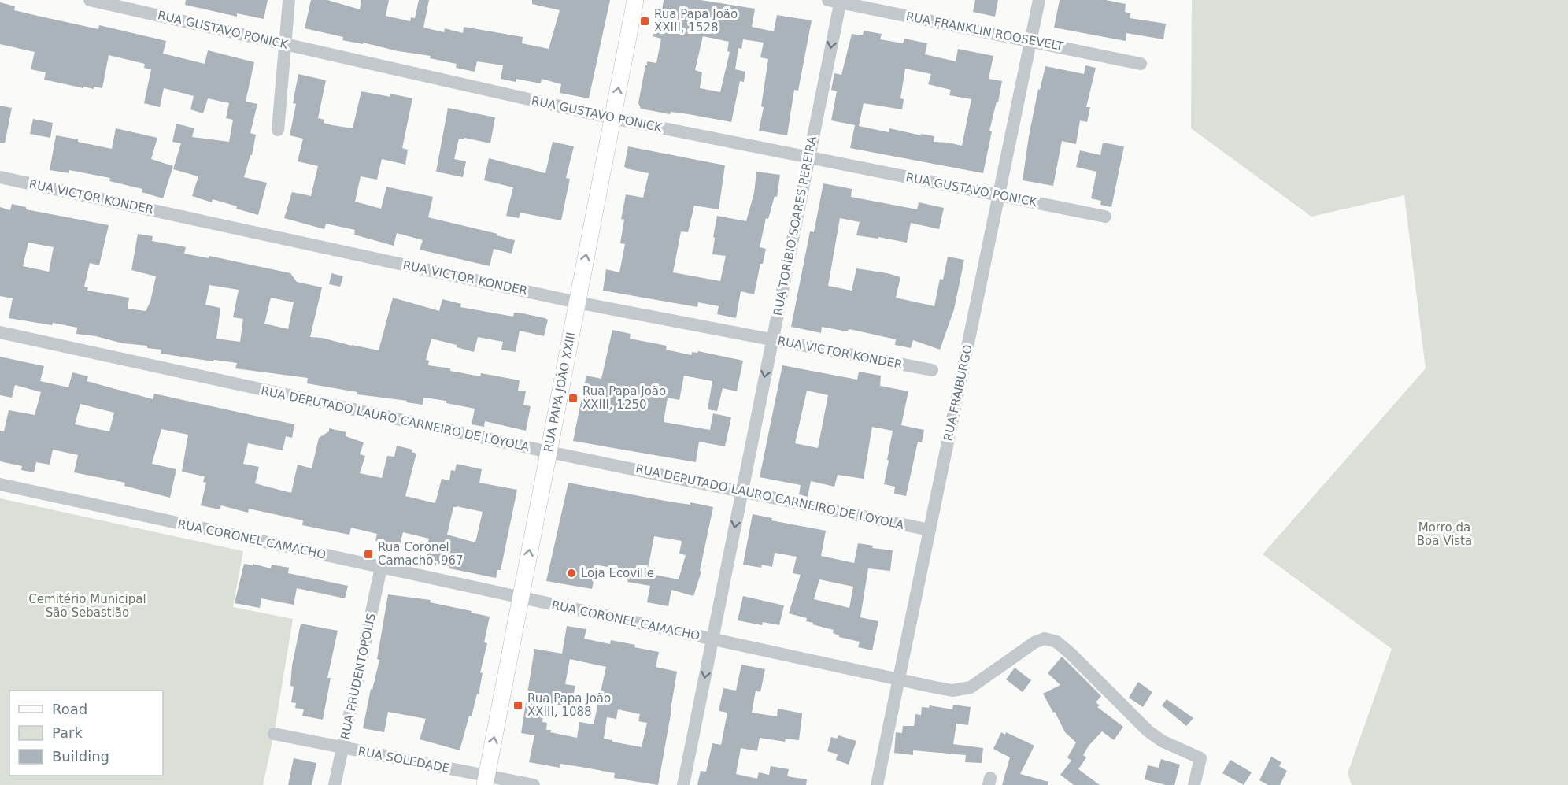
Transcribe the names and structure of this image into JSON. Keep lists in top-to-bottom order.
{
  "streets": {
    "main road": ["RUA PAPA JOÃO XXIII"],
    "street": [
      "RUA GUSTAVO PONICK",
      "RUA FRANKLIN ROOSEVELT",
      "RUA VICTOR KONDER",
      "RUA TORÍBIO SOARES PEREIRA",
      "RUA FRAIBURGO",
      "RUA DEPUTADO LAURO CARNEIRO DE LOYOLA",
      "RUA CORONEL CAMACHO",
      "RUA PRUDENTÓPOLIS",
      "RUA SOLEDADE"
    ]
  },
  "crossings": [
    ["RUA GUSTAVO PONICK", "RUA TORÍBIO SOARES PEREIRA"],
    ["RUA GUSTAVO PONICK", "RUA PAPA JOÃO XXIII"],
    ["RUA GUSTAVO PONICK", "RUA FRAIBURGO"],
    ["RUA FRANKLIN ROOSEVELT", "RUA TORÍBIO SOARES PEREIRA"],
    ["RUA FRANKLIN ROOSEVELT", "RUA FRAIBURGO"],
    ["RUA VICTOR KONDER", "RUA TORÍBIO SOARES PEREIRA"],
    ["RUA VICTOR KONDER", "RUA PAPA JOÃO XXIII"],
    ["RUA TORÍBIO SOARES PEREIRA", "RUA DEPUTADO LAURO CARNEIRO DE LOYOLA"],
    ["RUA TORÍBIO SOARES PEREIRA", "RUA CORONEL CAMACHO"],
    ["RUA PAPA JOÃO XXIII", "RUA DEPUTADO LAURO CARNEIRO DE LOYOLA"],
    ["RUA PAPA JOÃO XXIII", "RUA CORONEL CAMACHO"],
    ["RUA PAPA JOÃO XXIII", "RUA SOLEDADE"],
    ["RUA FRAIBURGO", "RUA DEPUTADO LAURO CARNEIRO DE LOYOLA"],
    ["RUA FRAIBURGO", "RUA CORONEL CAMACHO"],
    ["RUA CORONEL CAMACHO", "RUA PRUDENTÓPOLIS"],
    ["RUA PRUDENTÓPOLIS", "RUA SOLEDADE"]
  ],
  "one_way": ["RUA TORÍBIO SOARES PEREIRA", "RUA PAPA JOÃO XXIII"],
  "parks": ["Morro da Boa Vista", "Cemitério Municipal São Sebastião"],
  "places": {
    "transit": [
      "Rua Papa João XXIII, 1528",
      "Rua Papa João XXIII, 1250",
      "Rua Coronel Camacho, 967",
      "Rua Papa João XXIII, 1088"
    ],
    "other": ["Loja Ecoville"]
  },
  "legend": ["Road", "Park", "Building"]
}
